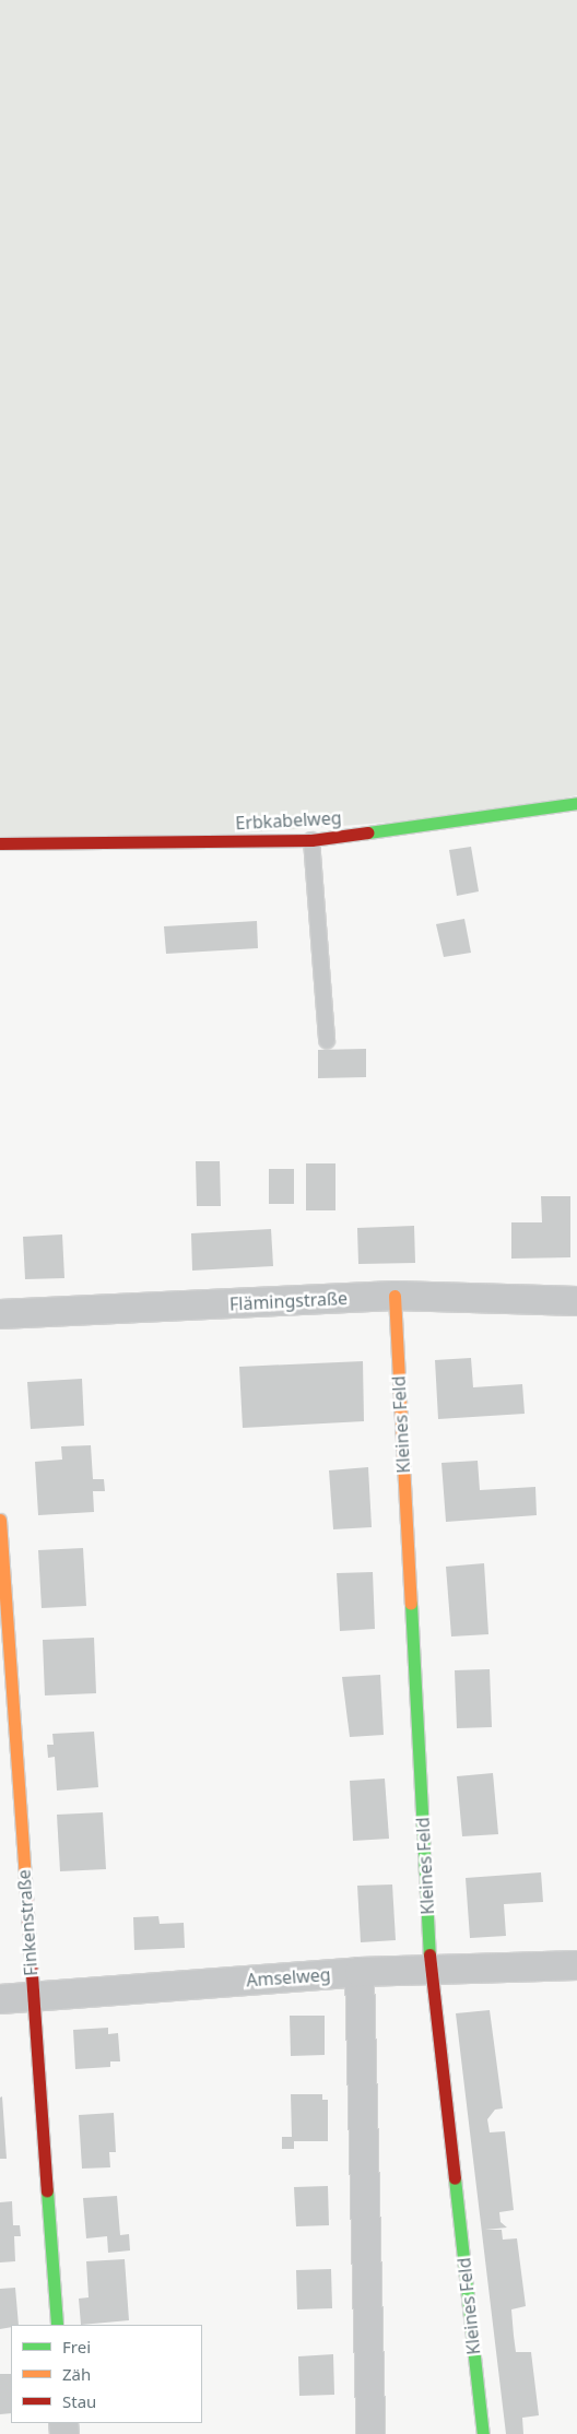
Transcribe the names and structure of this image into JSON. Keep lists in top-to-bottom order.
{
  "streets": {
    "street": [
      "Erbkabelweg",
      "Flämingstraße",
      "Kleines Feld",
      "Finkenstraße",
      "Amselweg"
    ]
  },
  "crossings": [
    ["Flämingstraße", "Kleines Feld"],
    ["Kleines Feld", "Amselweg"],
    ["Finkenstraße", "Amselweg"]
  ],
  "legend": ["Frei", "Zäh", "Stau"]
}
